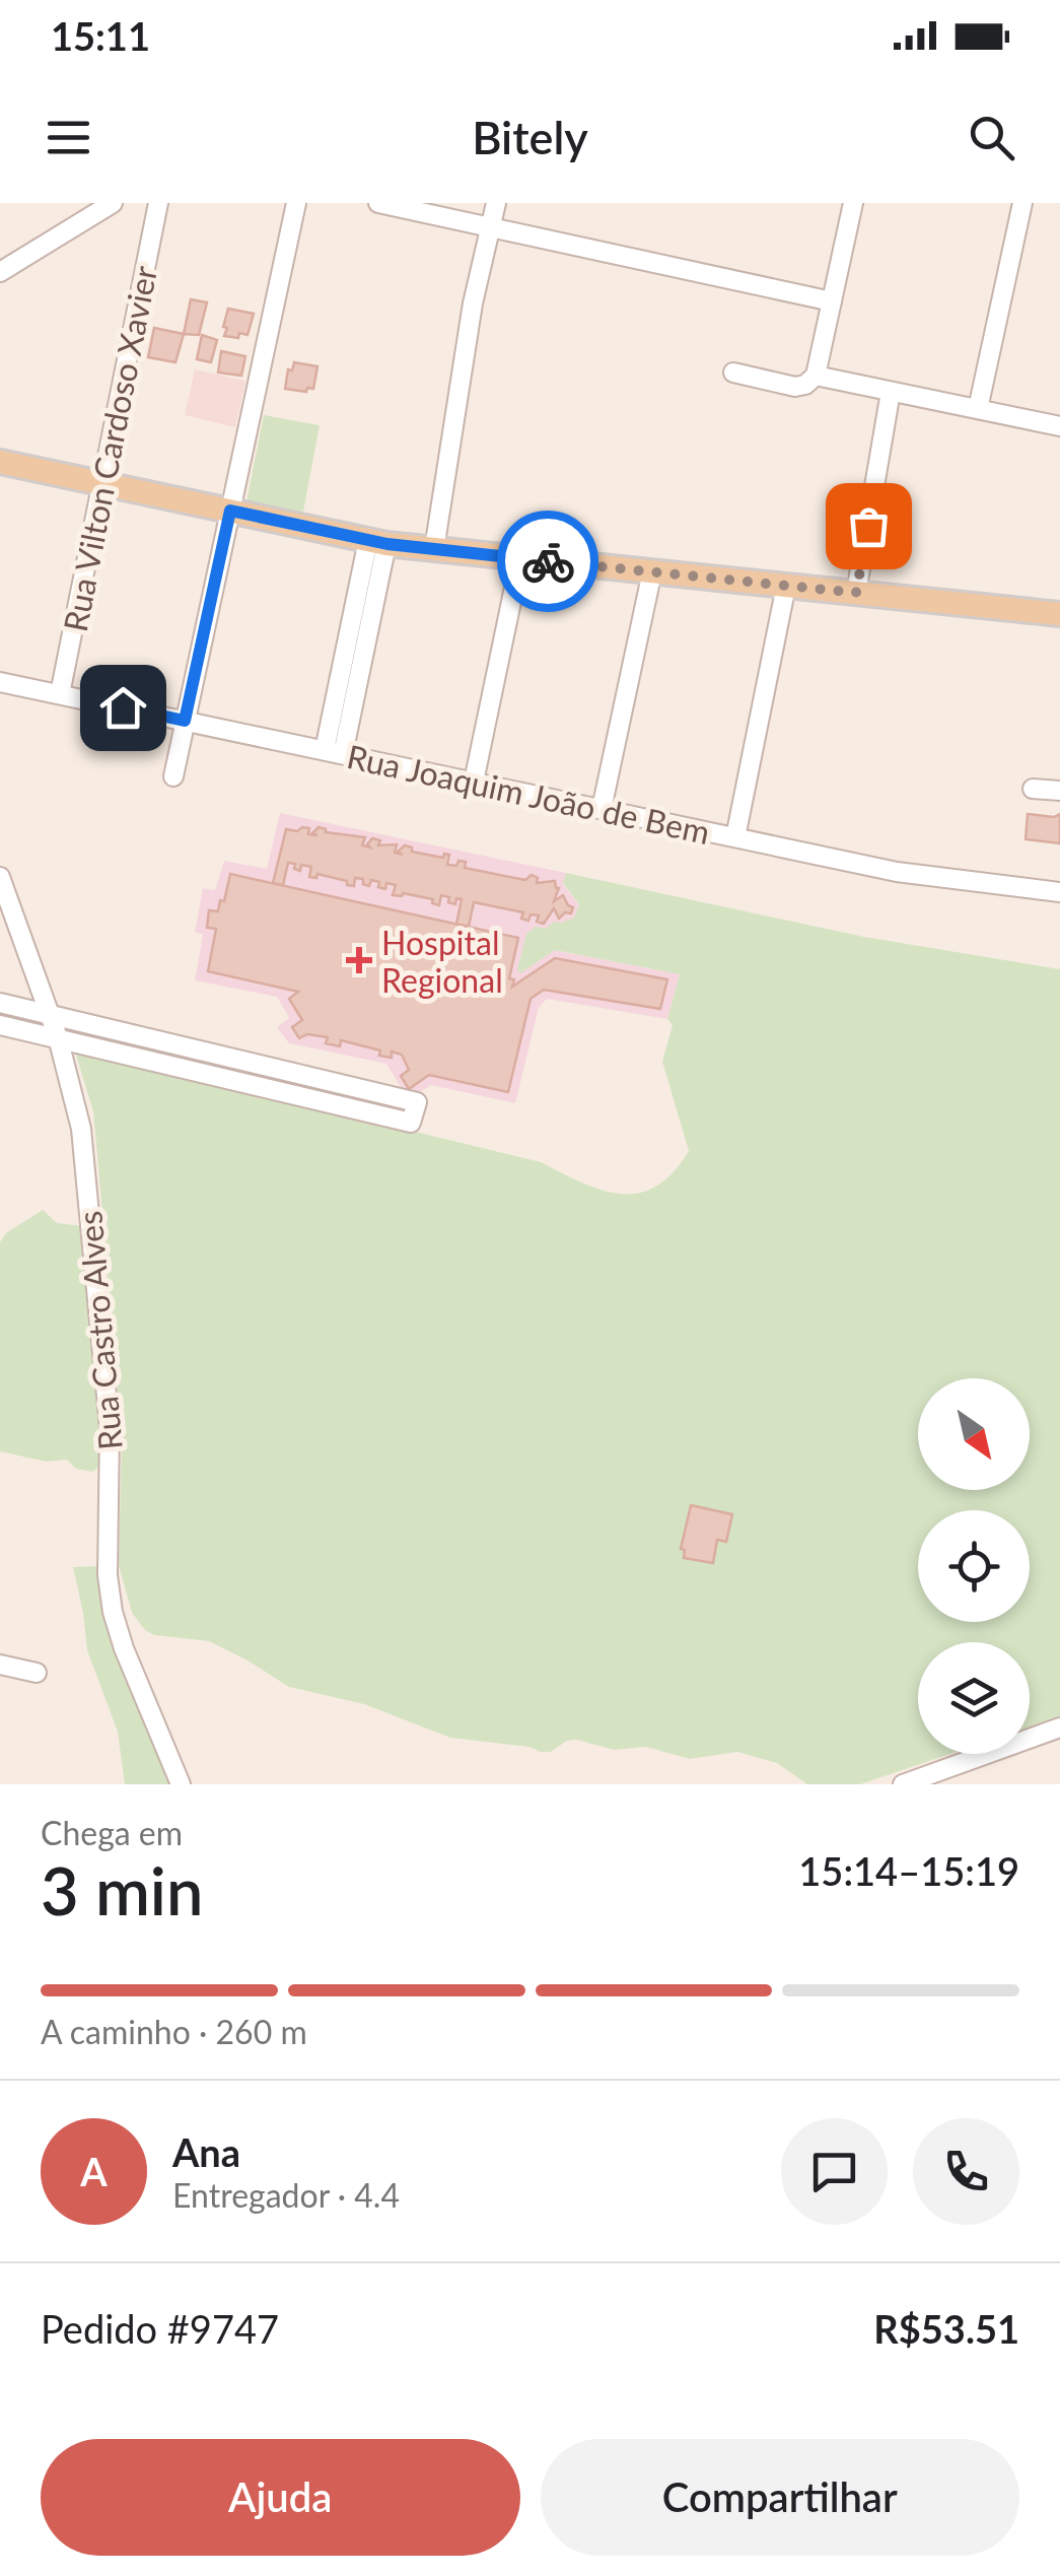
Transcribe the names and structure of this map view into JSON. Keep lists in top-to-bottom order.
{
  "streets": {
    "street": ["Rua Vilton Cardoso Xavier", "Rua Joaquim João de Bem", "Rua Castro Alves"]
  },
  "crossings": [
    ["Rua Vilton Cardoso Xavier", "Rua Joaquim João de Bem"]
  ],
  "places": {
    "health": ["Hospital Regional"]
  },
  "north": "bottom right",
  "page": {
    "status": "15:11",
    "header": "Bitely",
    "heading": ["3 min", "Chega em", "15:14–15:19"],
    "panel": [
      "Ana",
      "Entregador · 4.4",
      "Pedido #9747",
      "R$53.51"
    ],
    "bar": "A caminho · 260 m",
    "round": "A",
    "buttons": ["Ajuda", "Compartilhar"]
  }
}
